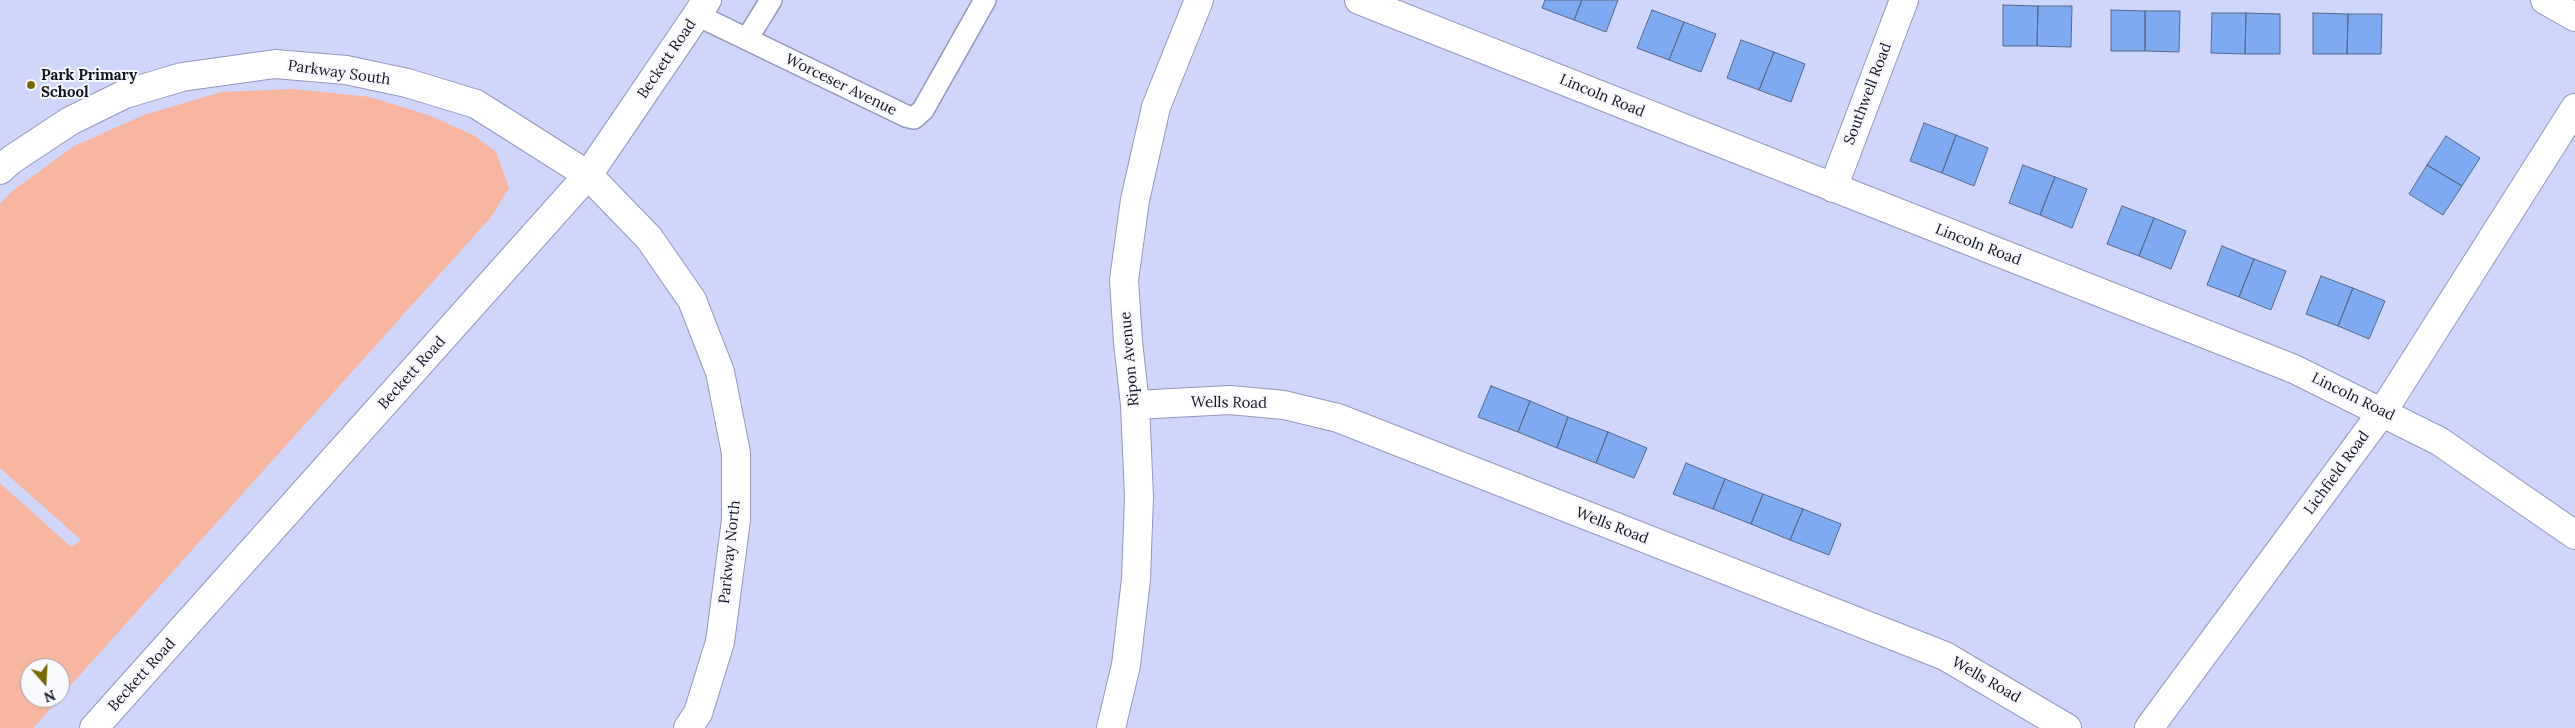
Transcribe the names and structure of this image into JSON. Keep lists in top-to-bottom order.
{
  "streets": {
    "street": [
      "Beckett Road",
      "Parkway South",
      "Southwell Road",
      "Lincoln Road",
      "Ripon Avenue",
      "Wells Road",
      "Lichfield Road",
      "Parkway North"
    ],
    "lane": ["Worceser Avenue"]
  },
  "crossings": [
    ["Beckett Road", "Parkway South"],
    ["Beckett Road", "Worceser Avenue"],
    ["Beckett Road", "Parkway North"],
    ["Parkway South", "Parkway North"],
    ["Southwell Road", "Lincoln Road"],
    ["Lincoln Road", "Lichfield Road"],
    ["Ripon Avenue", "Wells Road"]
  ],
  "places": ["Park Primary School"],
  "north": "bottom"
}
